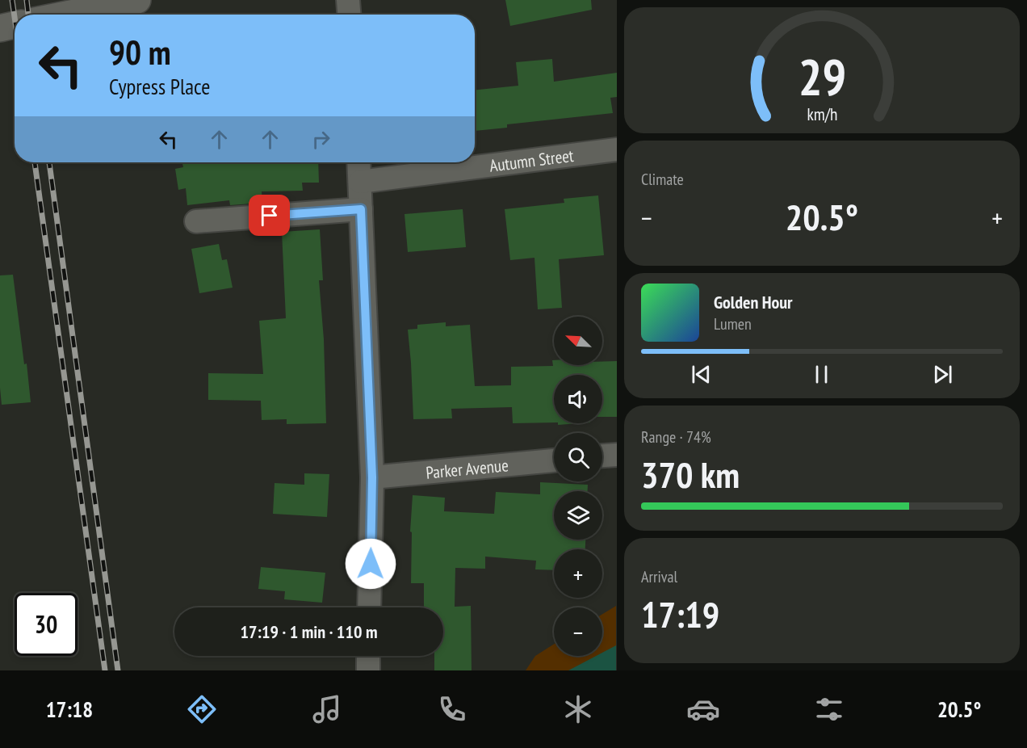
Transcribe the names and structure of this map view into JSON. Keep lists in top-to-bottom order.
{
  "streets": {
    "street": ["Autumn Street", "Parker Avenue"]
  },
  "north": "top left",
  "page": {
    "turn": ["90 m", "Cypress Place"],
    "tile": [
      "Climate",
      ["Range · 74%", "370 km"],
      ["Arrival", "17:19"]
    ],
    "heat": ["−", "20.5°", "+"],
    "song": ["Golden Hour", "Lumen"],
    "map_buttons": ["+", "−"],
    "limit": "30",
    "trip": "17:19 · 1 min · 110 m",
    "tabs": ["17:18", "20.5°"],
    "gauge": ["29", "km/h"]
  }
}
